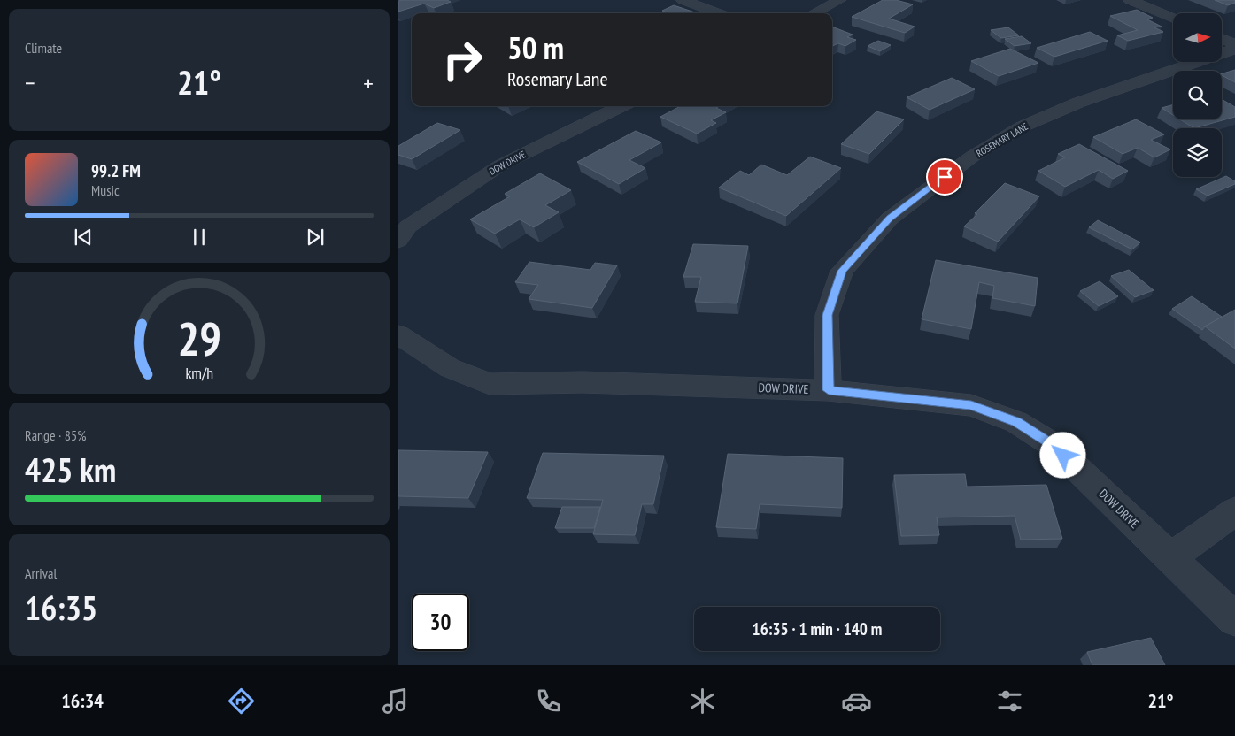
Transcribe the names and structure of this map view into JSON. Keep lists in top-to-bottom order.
{
  "streets": {
    "street": ["ROSEMARY LANE", "DOW DRIVE"]
  },
  "crossings": [
    ["ROSEMARY LANE", "DOW DRIVE"]
  ],
  "north": "right",
  "page": {
    "tile": [
      "Climate",
      ["Range · 85%", "425 km"],
      ["Arrival", "16:35"]
    ],
    "turn": ["50 m", "Rosemary Lane"],
    "heat": ["−", "21°", "+"],
    "song": ["99.2 FM", "Music"],
    "limit": "30",
    "trip": "16:35 · 1 min · 140 m",
    "tabs": ["16:34", "21°"],
    "gauge": ["29", "km/h"]
  }
}
